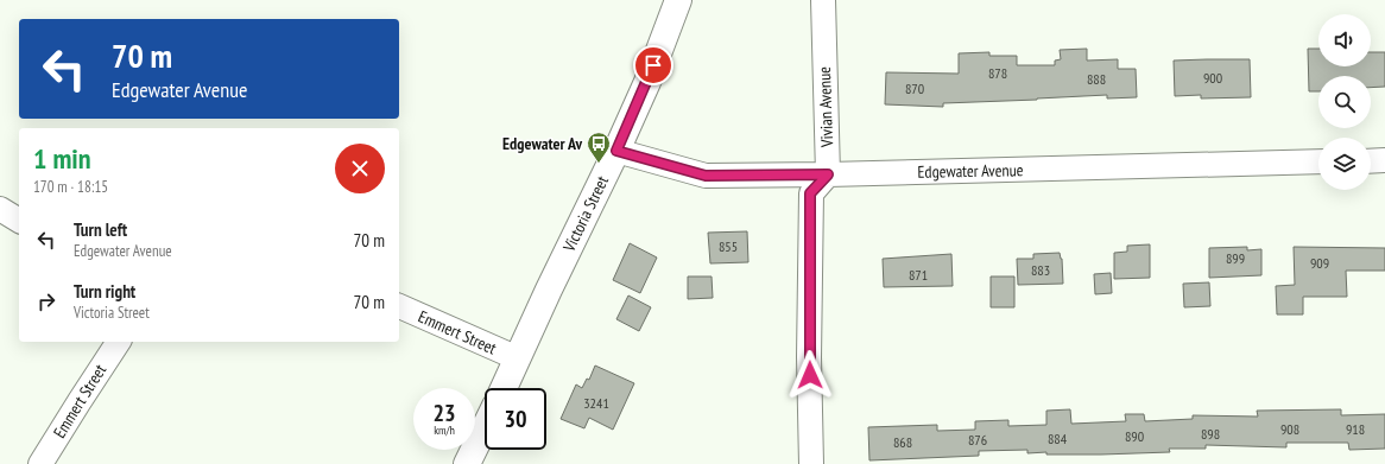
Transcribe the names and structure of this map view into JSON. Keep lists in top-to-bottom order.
{
  "streets": {
    "street": [
      "Vivian Avenue",
      "Edgewater Avenue",
      "Victoria Street",
      "Emmert Street"
    ]
  },
  "crossings": [
    ["Vivian Avenue", "Edgewater Avenue"],
    ["Edgewater Avenue", "Victoria Street"],
    ["Victoria Street", "Emmert Street"]
  ],
  "places": {
    "bus stop": ["Edgewater Av"]
  },
  "house_numbers": [
    "878",
    "900",
    "888",
    "870",
    "855",
    "899",
    "909",
    "883",
    "871",
    "3241",
    "908",
    "918",
    "898",
    "890",
    "884",
    "876",
    "868"
  ],
  "page": {
    "turn": ["70 m", "Edgewater Avenue"],
    "heading": ["1 min", "170 m · 18:15"],
    "list": [
      {
        "name": "Turn left",
        "note": "Edgewater Avenue",
        "value": "70 m"
      },
      {
        "name": "Turn right",
        "note": "Victoria Street",
        "value": "70 m"
      }
    ],
    "speed": "23 km/h",
    "limit": "30"
  }
}
